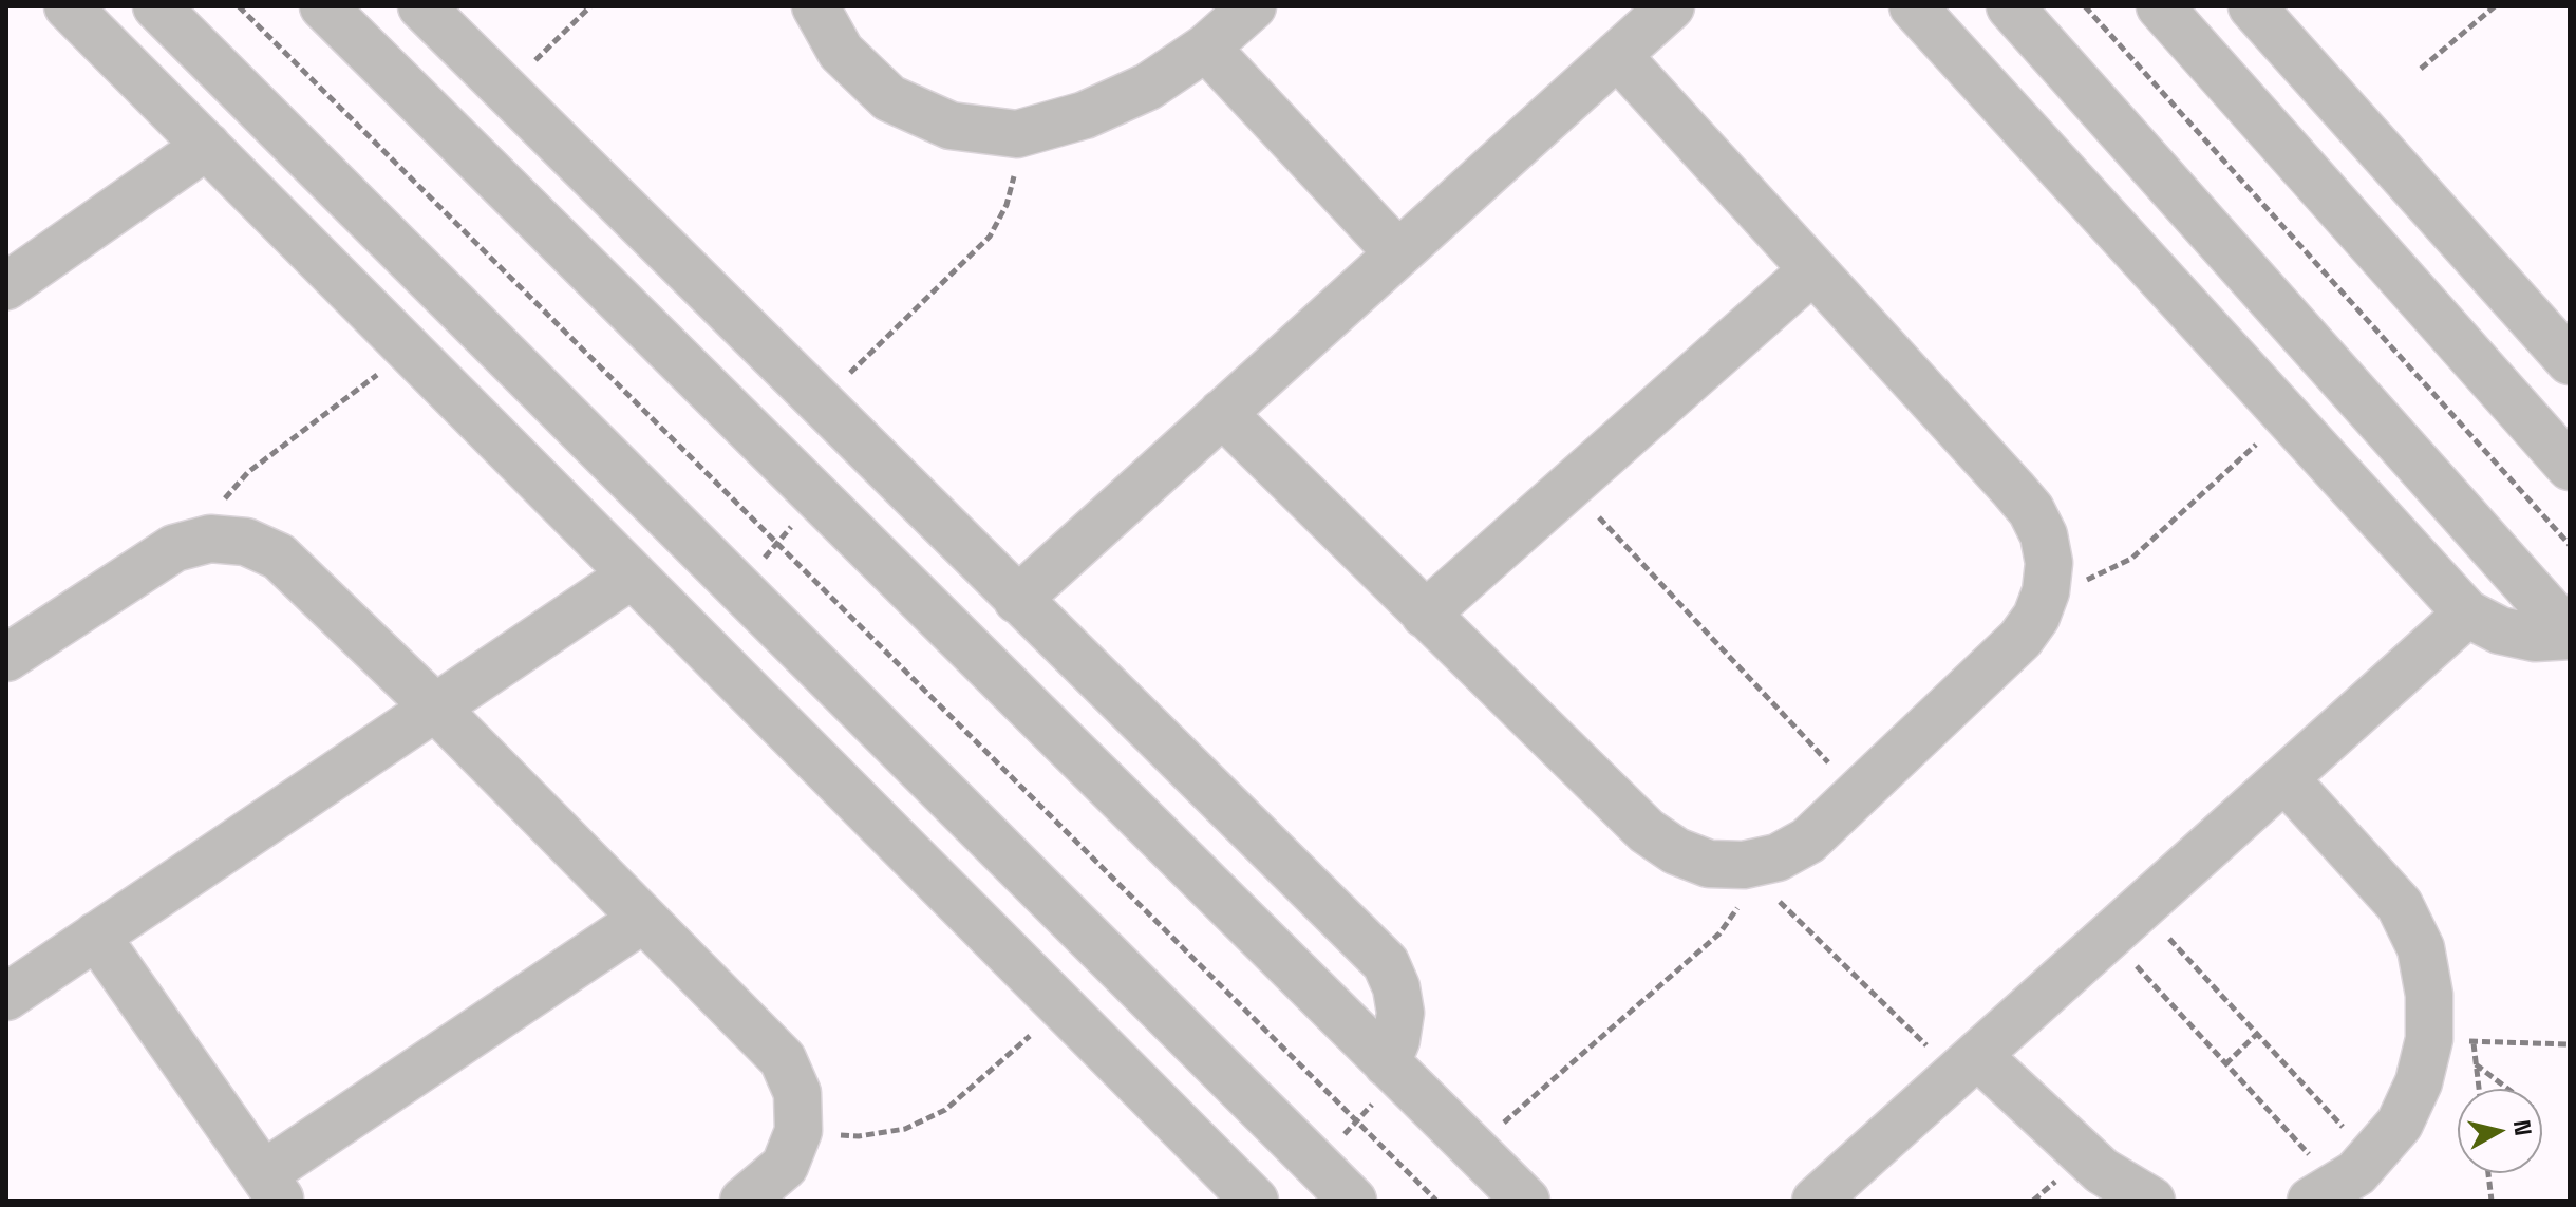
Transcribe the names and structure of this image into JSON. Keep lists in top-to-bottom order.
{
  "north": "right"
}
